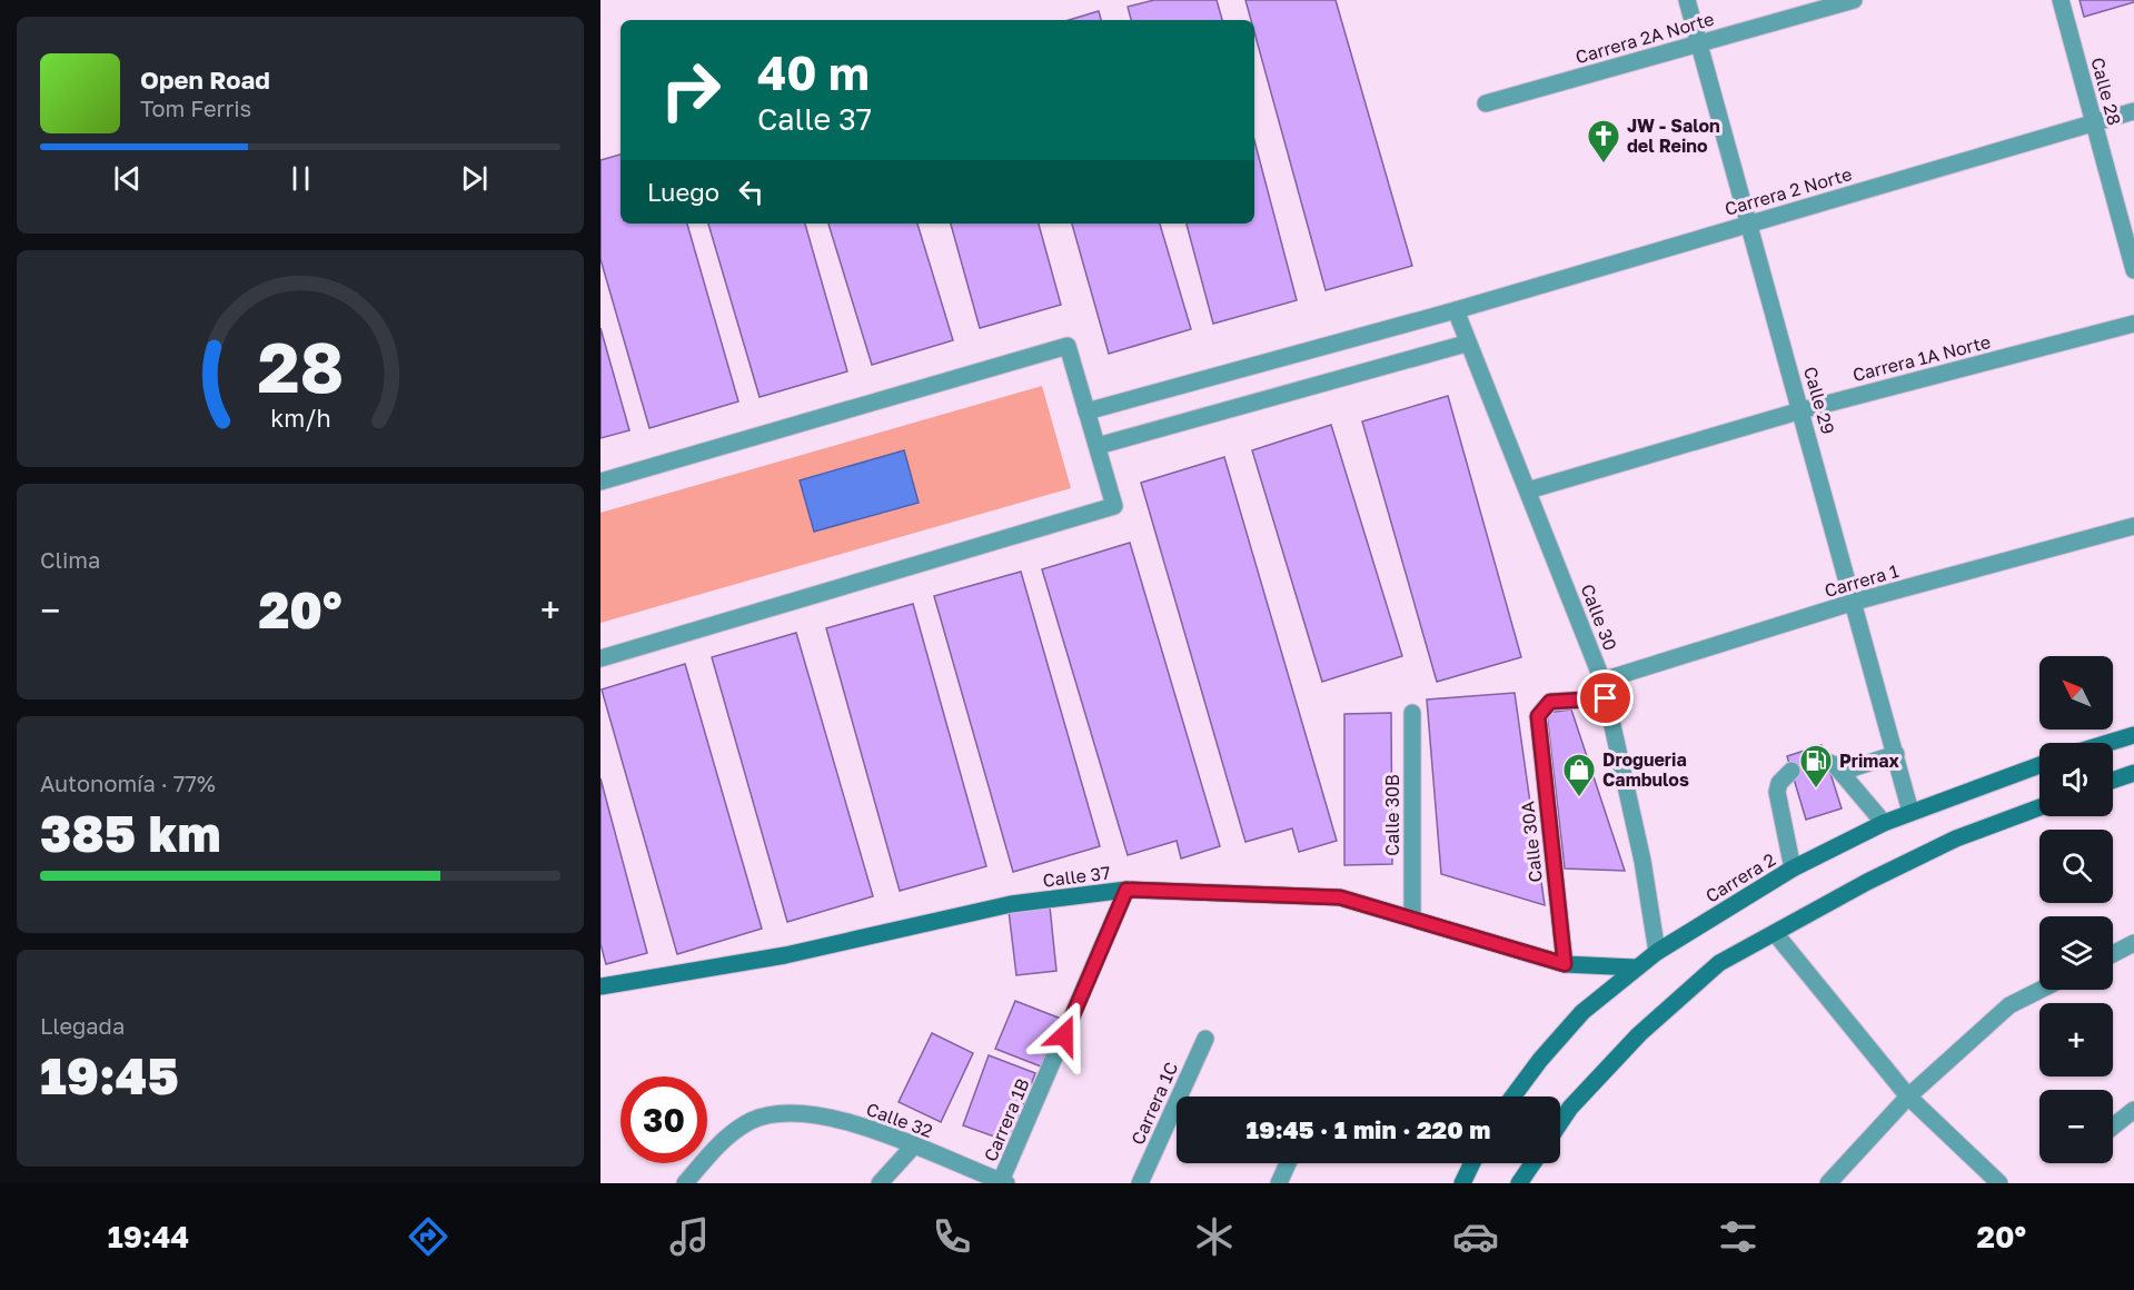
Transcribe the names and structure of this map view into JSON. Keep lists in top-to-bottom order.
{
  "streets": {
    "main road": ["Calle 37", "Carrera 2"],
    "street": [
      "Carrera 2A Norte",
      "Calle 28",
      "Carrera 2 Norte",
      "Carrera 1A Norte",
      "Calle 29",
      "Carrera 1",
      "Calle 30",
      "Calle 30B",
      "Calle 30A",
      "Carrera 1C",
      "Calle 32",
      "Carrera 1B"
    ]
  },
  "crossings": [
    ["Carrera 2A Norte", "Calle 29"],
    ["Calle 28", "Carrera 2 Norte"],
    ["Carrera 2 Norte", "Calle 29"],
    ["Carrera 2 Norte", "Calle 30"],
    ["Carrera 1A Norte", "Calle 29"],
    ["Carrera 1A Norte", "Calle 30"],
    ["Calle 29", "Carrera 1"],
    ["Calle 29", "Carrera 2"],
    ["Carrera 1", "Calle 30"],
    ["Calle 30", "Calle 30A"],
    ["Calle 30", "Carrera 2"],
    ["Calle 30B", "Calle 37"],
    ["Calle 30A", "Calle 37"],
    ["Calle 37", "Carrera 2"],
    ["Calle 37", "Carrera 1B"],
    ["Calle 32", "Carrera 1B"]
  ],
  "places": {
    "church": ["JW - Salon del Reino"],
    "fuel station": ["Primax"],
    "shop": ["Drogueria Cambulos"]
  },
  "north": "top left",
  "page": {
    "turn": ["40 m", "Calle 37"],
    "song": ["Open Road", "Tom Ferris"],
    "then": "Luego",
    "tile": [
      "Clima",
      ["Autonomía · 77%", "385 km"],
      ["Llegada", "19:45"]
    ],
    "heat": ["−", "20°", "+"],
    "map_buttons": ["+", "−"],
    "limit": "30",
    "trip": "19:45 · 1 min · 220 m",
    "tabs": ["19:44", "20°"],
    "gauge": ["28", "km/h"]
  }
}
